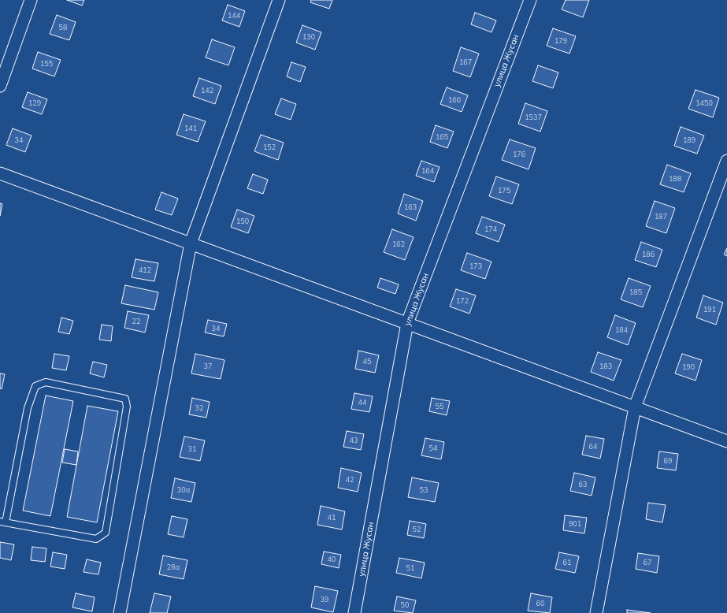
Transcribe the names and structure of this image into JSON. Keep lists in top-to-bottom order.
{
  "streets": {
    "street": ["улица Жусан"]
  },
  "house_numbers": [
    "144",
    "58",
    "130",
    "179",
    "167",
    "155",
    "142",
    "166",
    "129",
    "1450",
    "1537",
    "141",
    "165",
    "34",
    "189",
    "152",
    "176",
    "164",
    "188",
    "175",
    "163",
    "187",
    "150",
    "174",
    "162",
    "186",
    "173",
    "412",
    "185",
    "172",
    "191",
    "22",
    "34",
    "184",
    "45",
    "37",
    "183",
    "190",
    "44",
    "55",
    "32",
    "43",
    "64",
    "54",
    "31",
    "69",
    "42",
    "63",
    "30а",
    "53",
    "41",
    "901",
    "52",
    "40",
    "61",
    "67",
    "28а",
    "51",
    "39",
    "60",
    "50"
  ]
}
